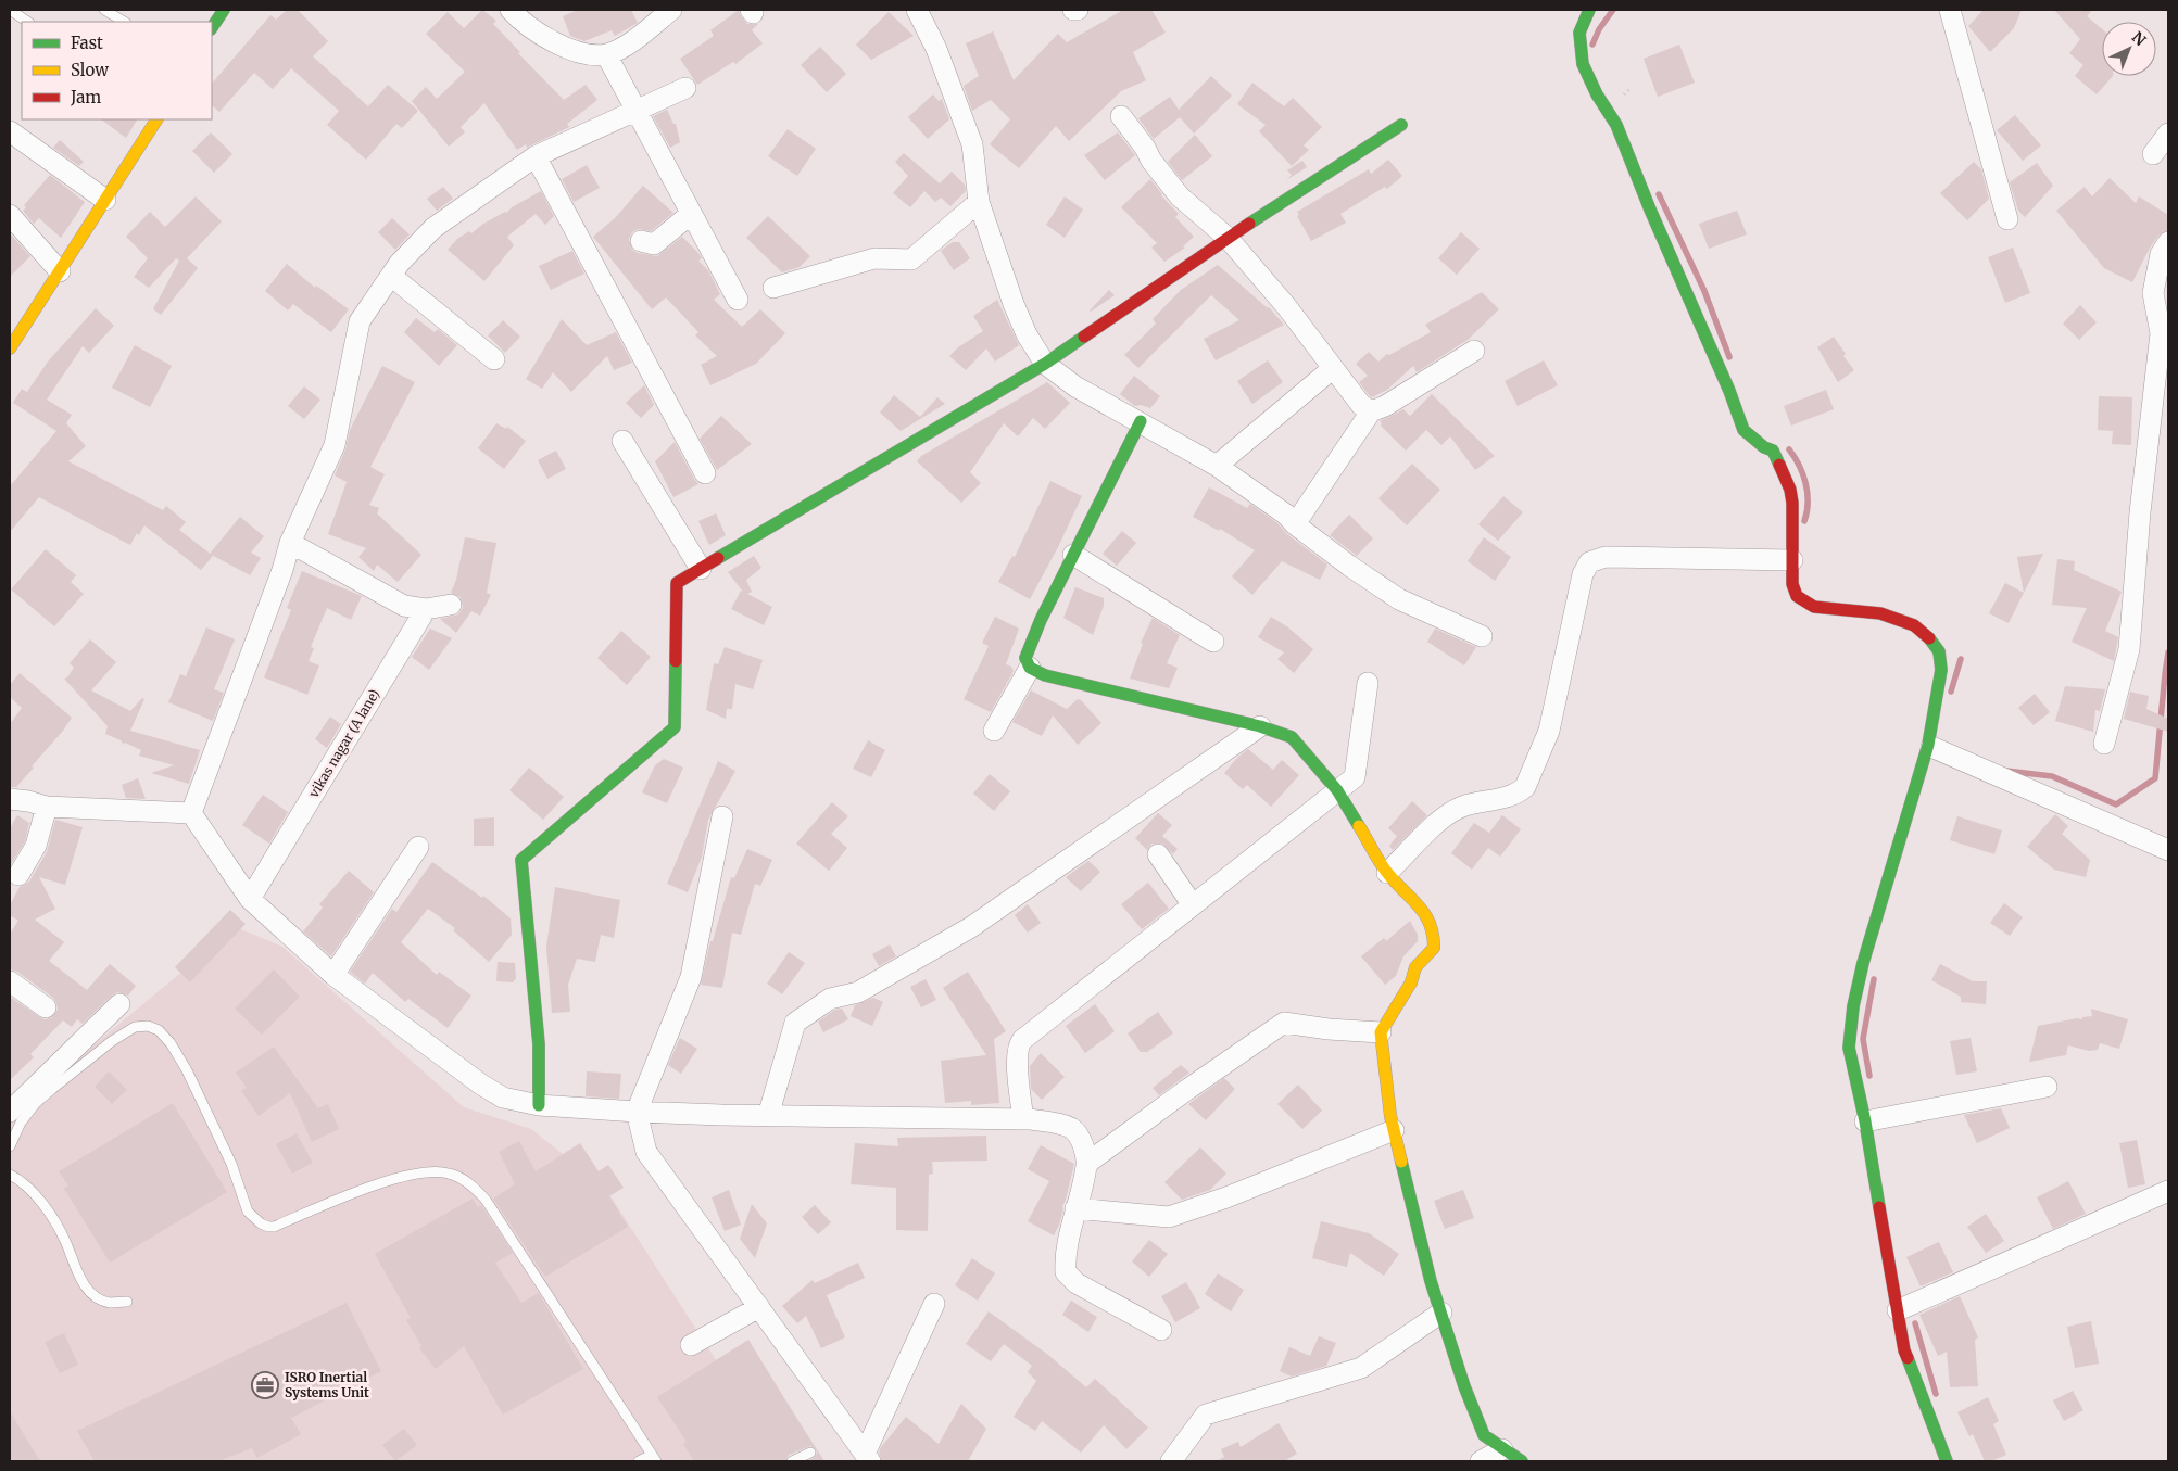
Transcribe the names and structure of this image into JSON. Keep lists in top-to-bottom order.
{
  "streets": {
    "street": ["vikas nagar (A lane)"]
  },
  "places": {
    "office": ["ISRO Inertial Systems Unit"]
  },
  "legend": ["Fast", "Slow", "Jam"],
  "north": "top right"
}
